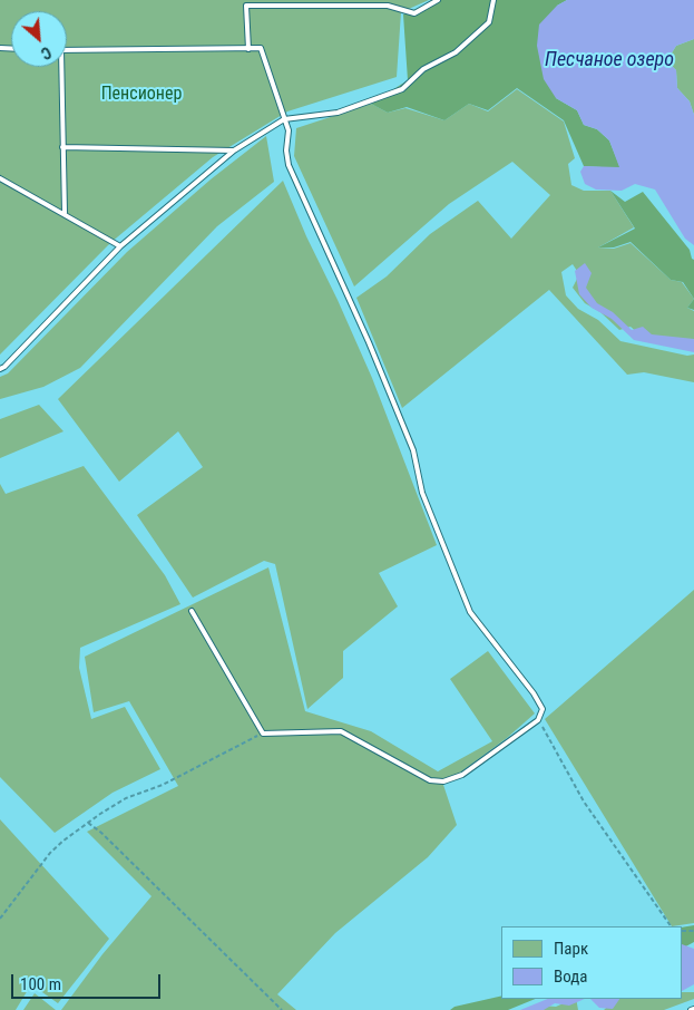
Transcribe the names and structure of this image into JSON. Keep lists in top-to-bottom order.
{
  "water": ["Песчаное озеро"],
  "parks": ["Пенсионер"],
  "legend": ["Парк", "Вода"],
  "scale_bar": "100 m",
  "north": "bottom right"
}
